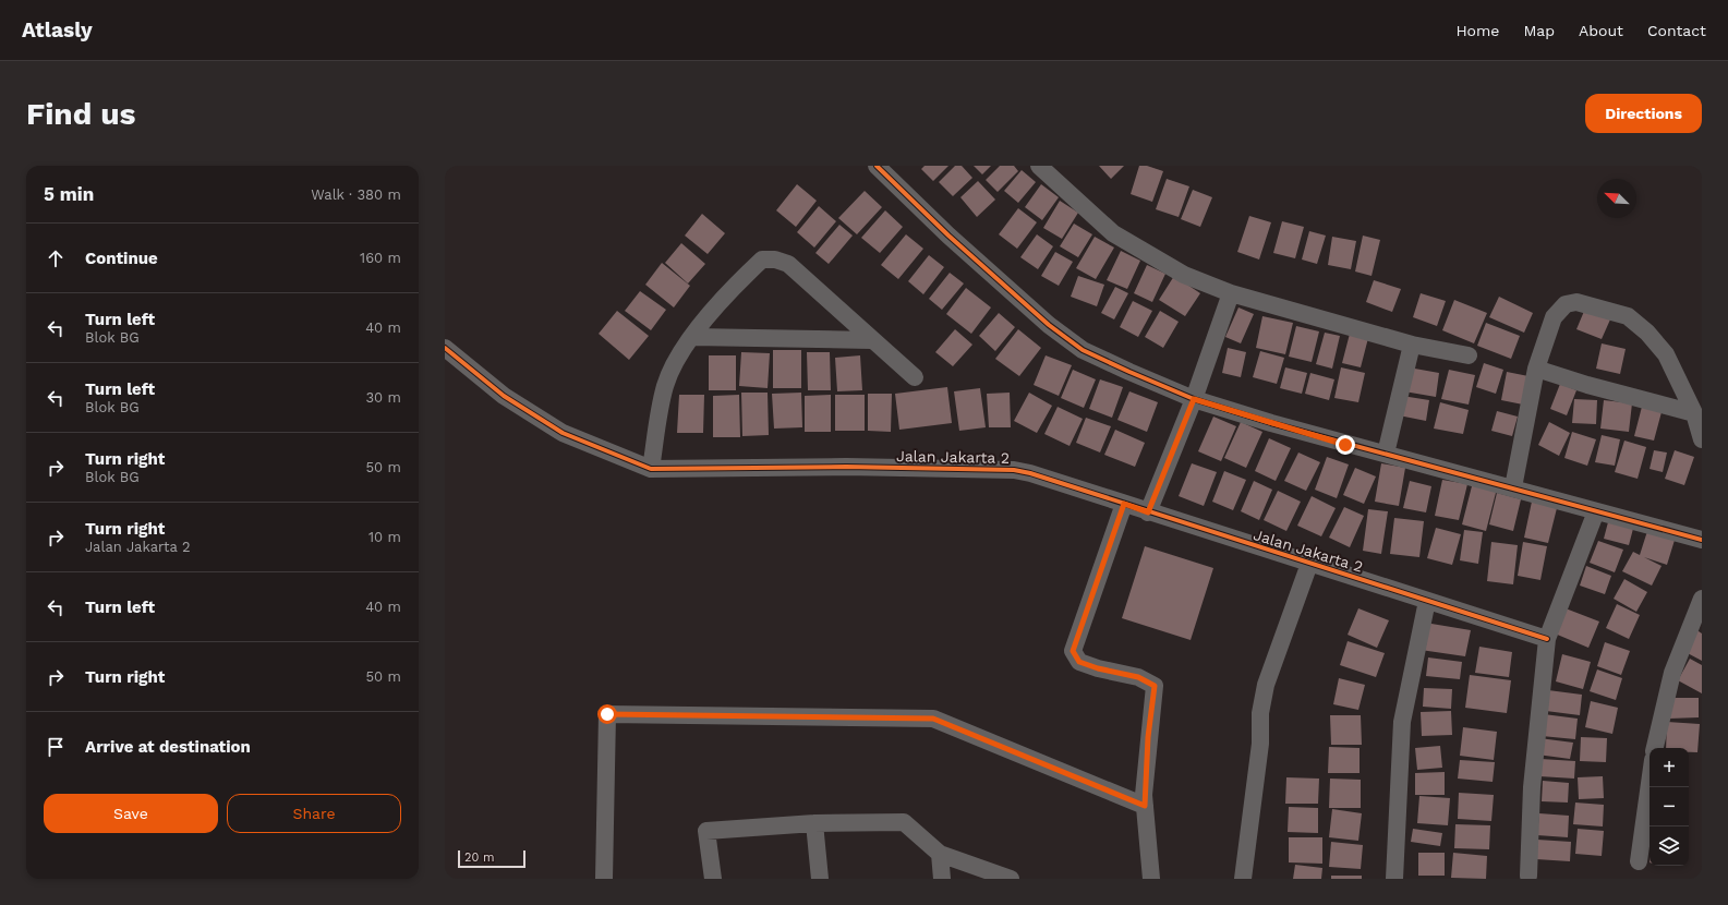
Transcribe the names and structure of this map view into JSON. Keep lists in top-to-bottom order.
{
  "streets": {
    "street": ["Jalan Jakarta 2"]
  },
  "scale_bar": "20 m",
  "north": "top left",
  "page": {
    "header": "Atlasly",
    "nav": [
      "Home",
      "Map",
      "About",
      "Contact"
    ],
    "buttons": [
      "Directions",
      ["Save", "Share"]
    ],
    "title": "Find us",
    "heading": ["5 min", "Walk · 380 m"],
    "list": [
      ["Continue", "160 m"],
      ["Turn left", "Blok BG", "40 m"],
      ["Turn left", "Blok BG", "30 m"],
      ["Turn right", "Blok BG", "50 m"],
      ["Turn right", "Jalan Jakarta 2", "10 m"],
      ["Turn left", "40 m"],
      ["Turn right", "50 m"],
      "Arrive at destination"
    ],
    "map_buttons": ["+", "−"],
    "scale": "20 m"
  }
}
